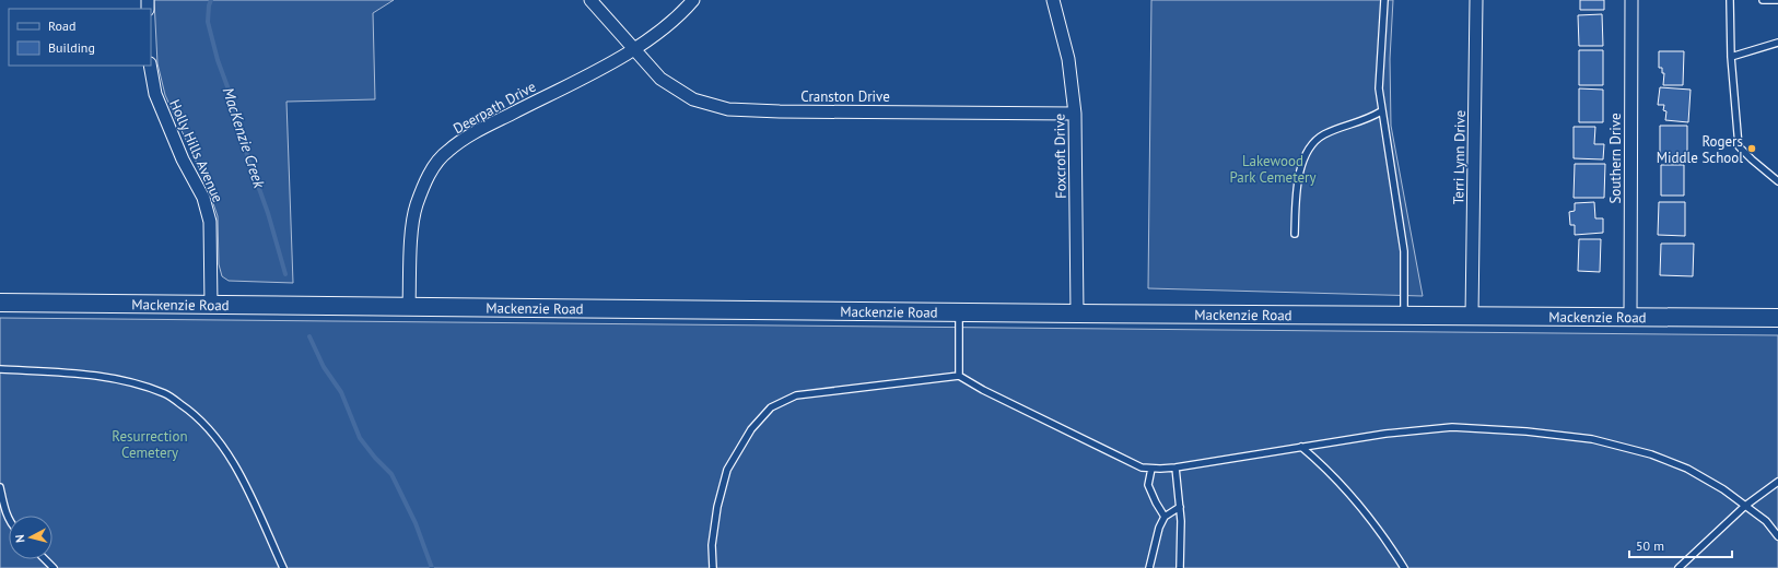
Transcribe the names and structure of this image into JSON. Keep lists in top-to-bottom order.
{
  "streets": {
    "main road": ["Mackenzie Road"],
    "street": [
      "Cranston Drive",
      "Deerpath Drive",
      "Holly Hills Avenue",
      "Foxcroft Drive",
      "Terri Lynn Drive",
      "Southern Drive"
    ]
  },
  "crossings": [
    ["Cranston Drive", "Deerpath Drive"],
    ["Cranston Drive", "Foxcroft Drive"],
    ["Deerpath Drive", "Mackenzie Road"],
    ["Holly Hills Avenue", "Mackenzie Road"],
    ["Foxcroft Drive", "Mackenzie Road"],
    ["Terri Lynn Drive", "Mackenzie Road"],
    ["Southern Drive", "Mackenzie Road"]
  ],
  "water": ["MacKenzie Creek"],
  "parks": ["Lakewood Park Cemetery", "Resurrection Cemetery"],
  "places": ["Rogers Middle School"],
  "legend": ["Road", "Building"],
  "scale_bar": "50 m",
  "north": "left"
}
